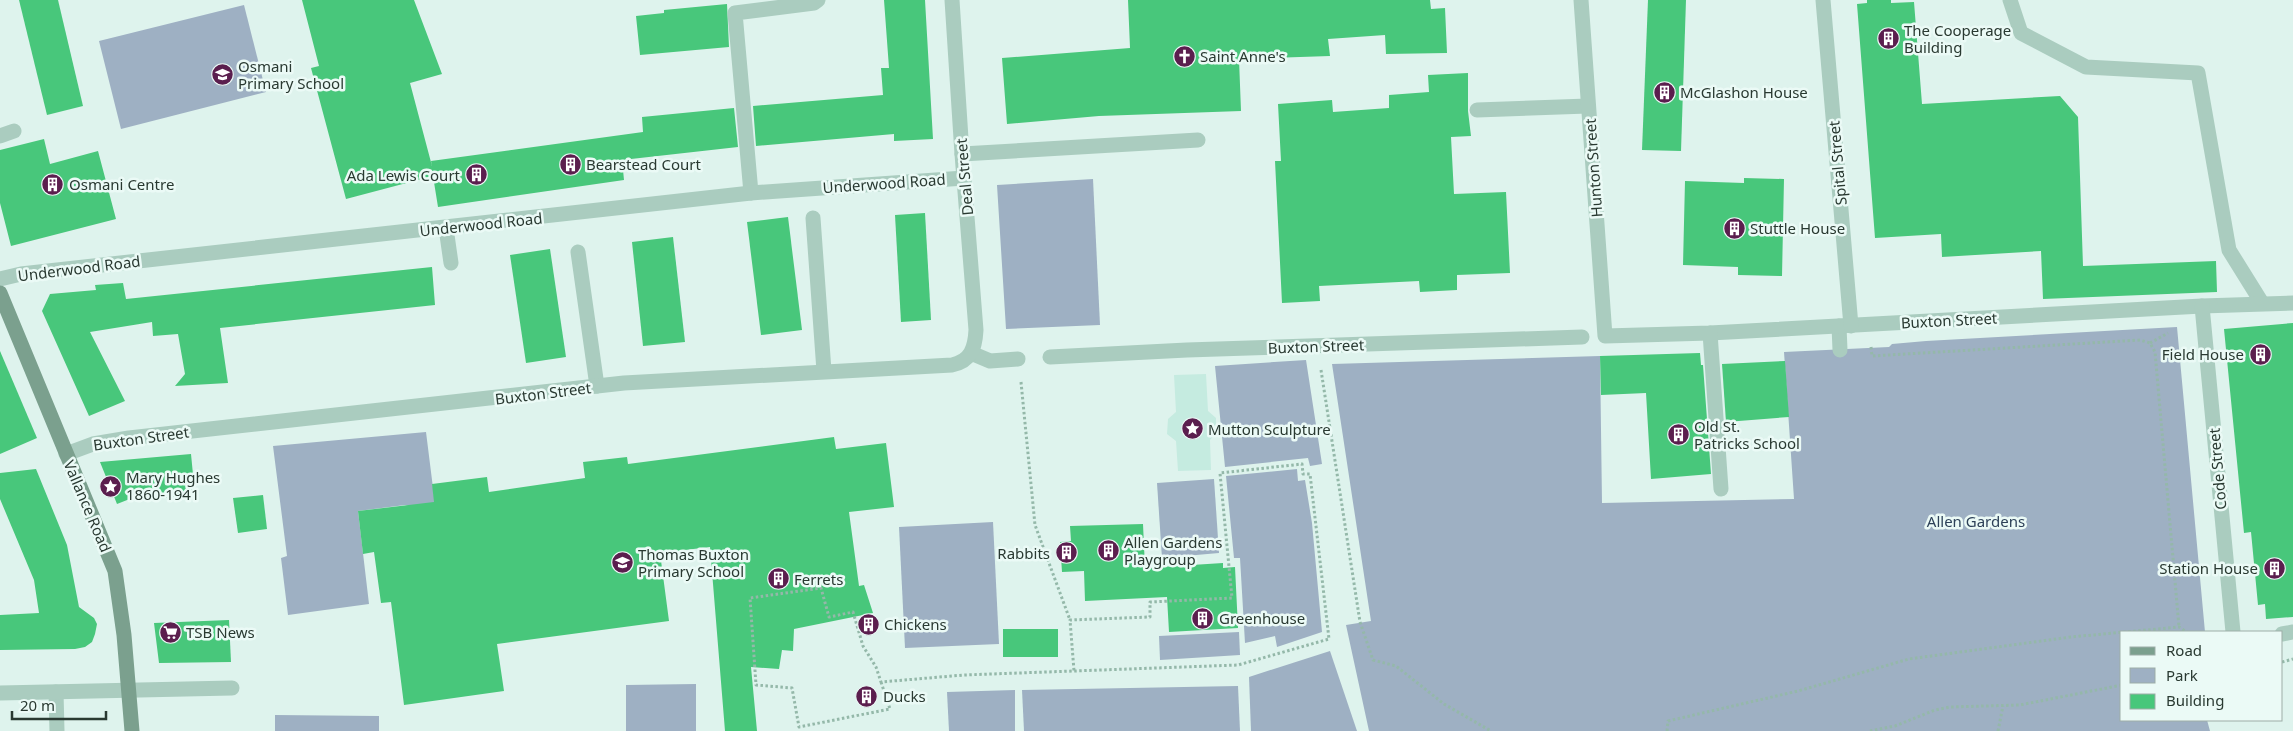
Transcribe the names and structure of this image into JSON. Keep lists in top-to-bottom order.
{
  "streets": {
    "main road": ["Vallance Road"],
    "street": [
      "Spital Street",
      "Hunton Street",
      "Deal Street",
      "Underwood Road",
      "Buxton Street",
      "Code Street"
    ]
  },
  "crossings": [
    ["Spital Street", "Buxton Street"],
    ["Hunton Street", "Buxton Street"],
    ["Deal Street", "Underwood Road"],
    ["Deal Street", "Buxton Street"],
    ["Buxton Street", "Code Street"],
    ["Buxton Street", "Vallance Road"]
  ],
  "parks": ["Allen Gardens"],
  "places": {
    "building": [
      "The Cooperage Building",
      "McGlashon House",
      "Bearstead Court",
      "Ada Lewis Court",
      "Osmani Centre",
      "Stuttle House",
      "Field House",
      "Old St. Patricks School",
      "Allen Gardens Playgroup",
      "Rabbits",
      "Station House",
      "Ferrets",
      "Greenhouse",
      "Chickens",
      "Ducks"
    ],
    "church": ["Saint Anne's"],
    "school or university": ["Osmani Primary School", "Thomas Buxton Primary School"],
    "place": ["Mutton Sculpture", "Mary Hughes 1860-1941"],
    "supermarket": ["TSB News"]
  },
  "legend": ["Road", "Park", "Building"],
  "scale_bar": "20 m"
}
